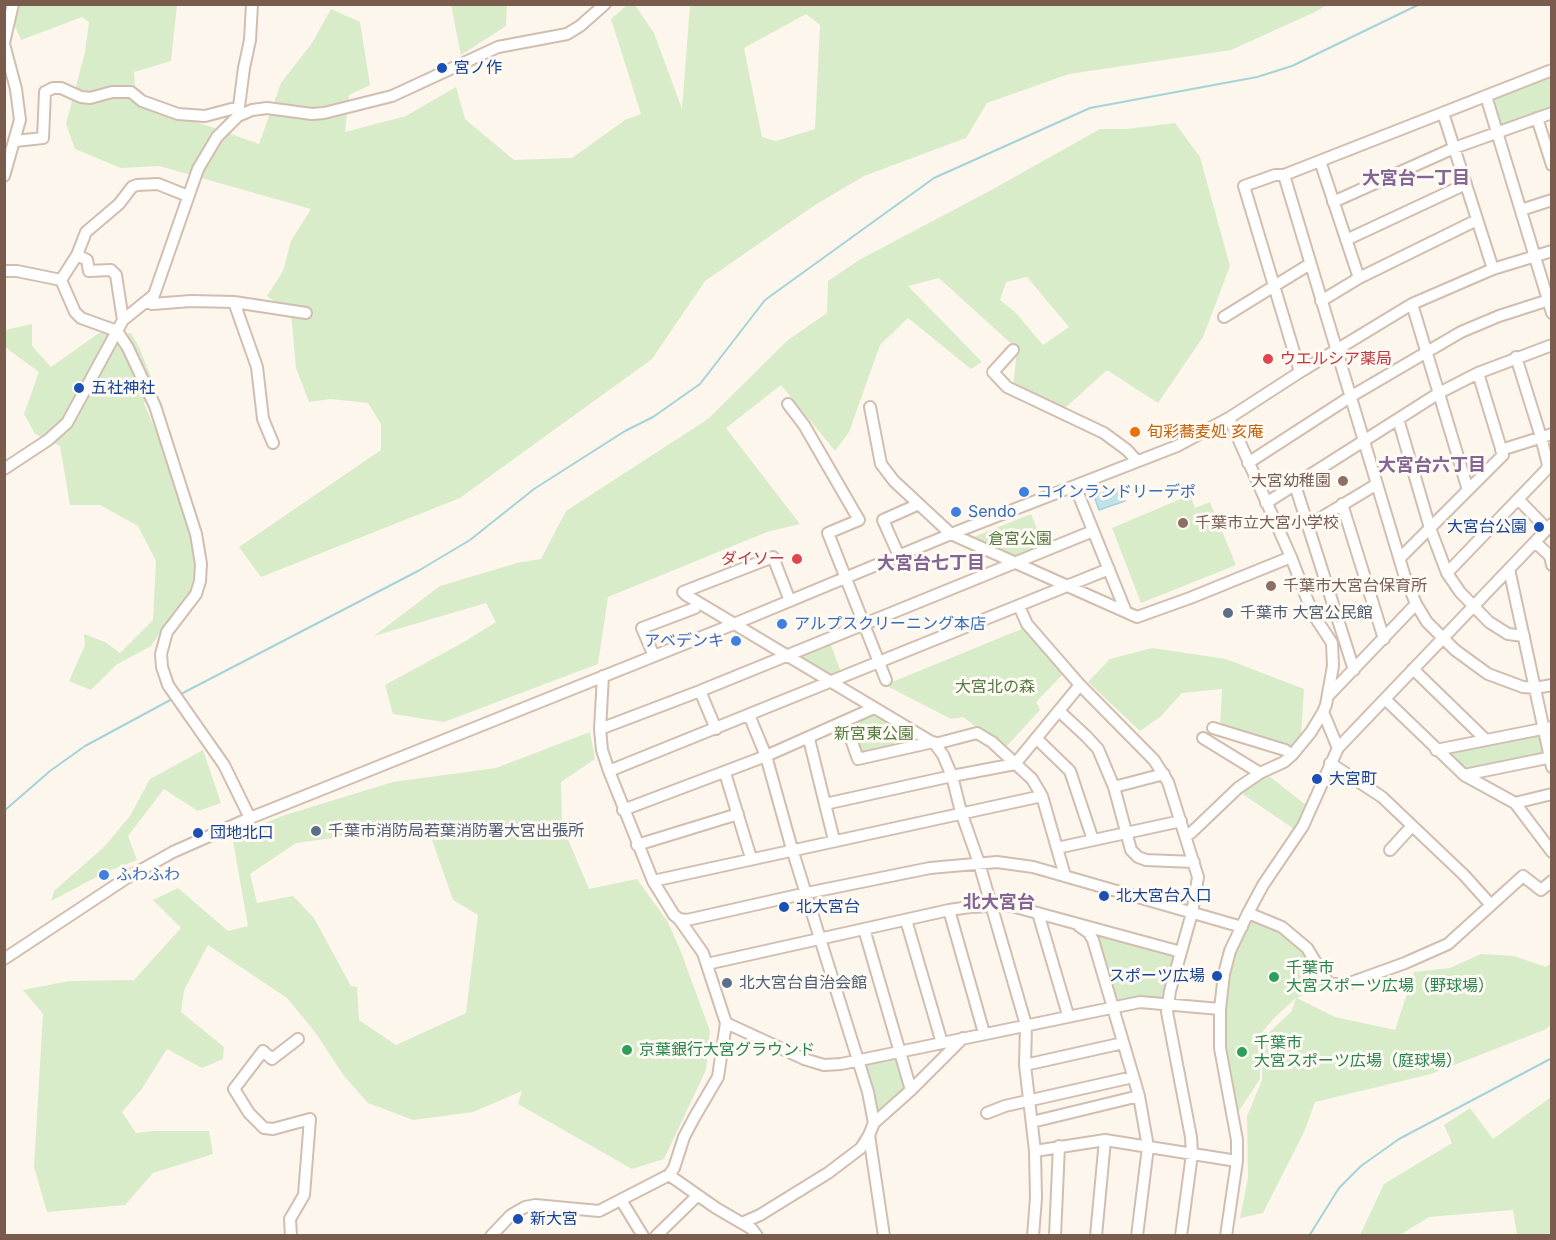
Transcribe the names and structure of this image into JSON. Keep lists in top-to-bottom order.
{
  "districts": [
    "大宮台一丁目",
    "大宮台六丁目",
    "大宮台七丁目",
    "北大宮台"
  ],
  "parks": ["倉宮公園", "大宮北の森", "新宮東公園"],
  "places": [
    "宮ノ作",
    "ウエルシア薬局",
    "五社神社",
    "旬彩蕎麦処 亥庵",
    "大宮幼稚園",
    "コインランドリーデポ",
    "Sendo",
    "千葉市立大宮小学校",
    "大宮台公園",
    "ダイソー",
    "千葉市大宮台保育所",
    "千葉市 大宮公民館",
    "アルプスクリーニング本店",
    "アベデンキ",
    "大宮町",
    "千葉市消防局若葉消防署大宮出張所",
    "団地北口",
    "ふわふわ",
    "北大宮台入口",
    "北大宮台",
    "スポーツ広場",
    "千葉市 大宮スポーツ広場（野球場）",
    "北大宮台自治会館",
    "京葉銀行大宮グラウンド",
    "千葉市 大宮スポーツ広場（庭球場）",
    "新大宮"
  ]
}
